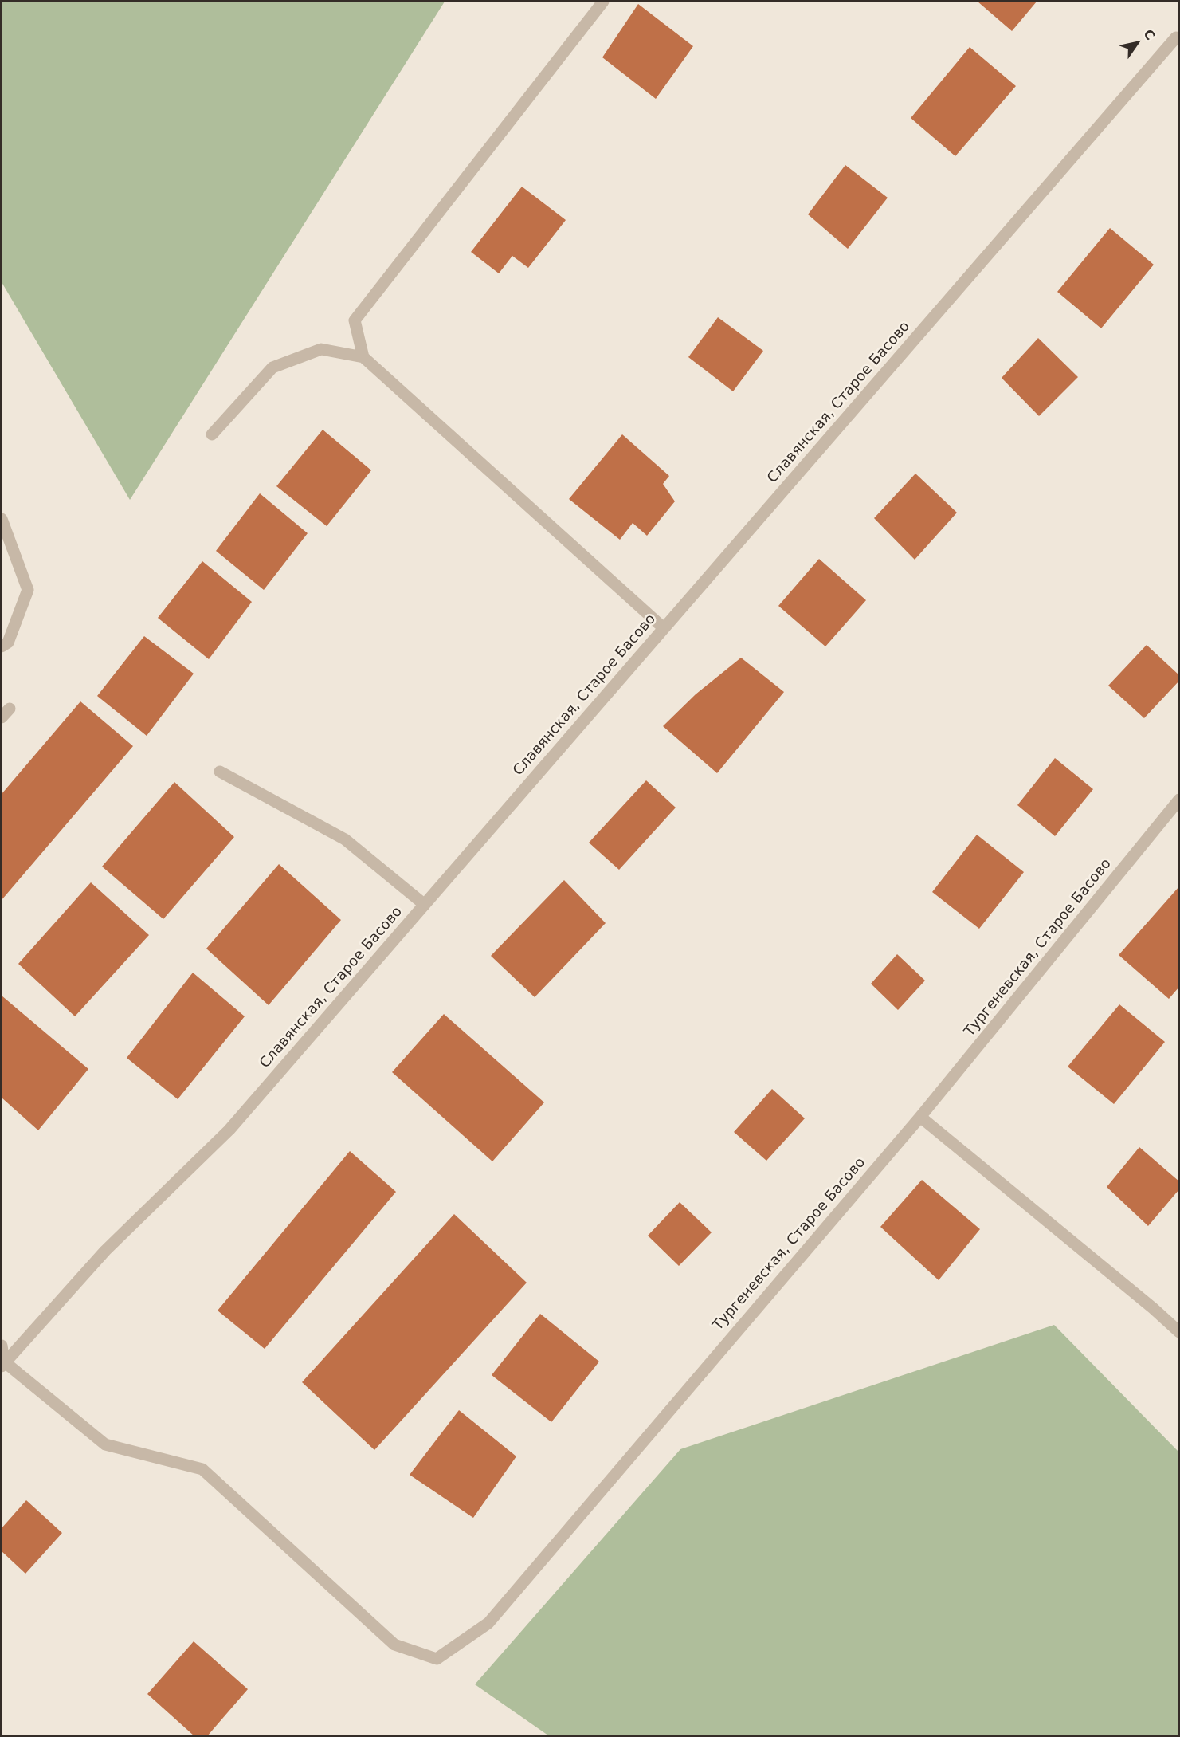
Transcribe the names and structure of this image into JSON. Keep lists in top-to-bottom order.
{
  "streets": {
    "street": ["Славянская, Старое Басово", "Тургеневская, Старое Басово"]
  },
  "crossings": [
    ["Славянская, Старое Басово", "Тургеневская, Старое Басово"]
  ],
  "north": "top right"
}
